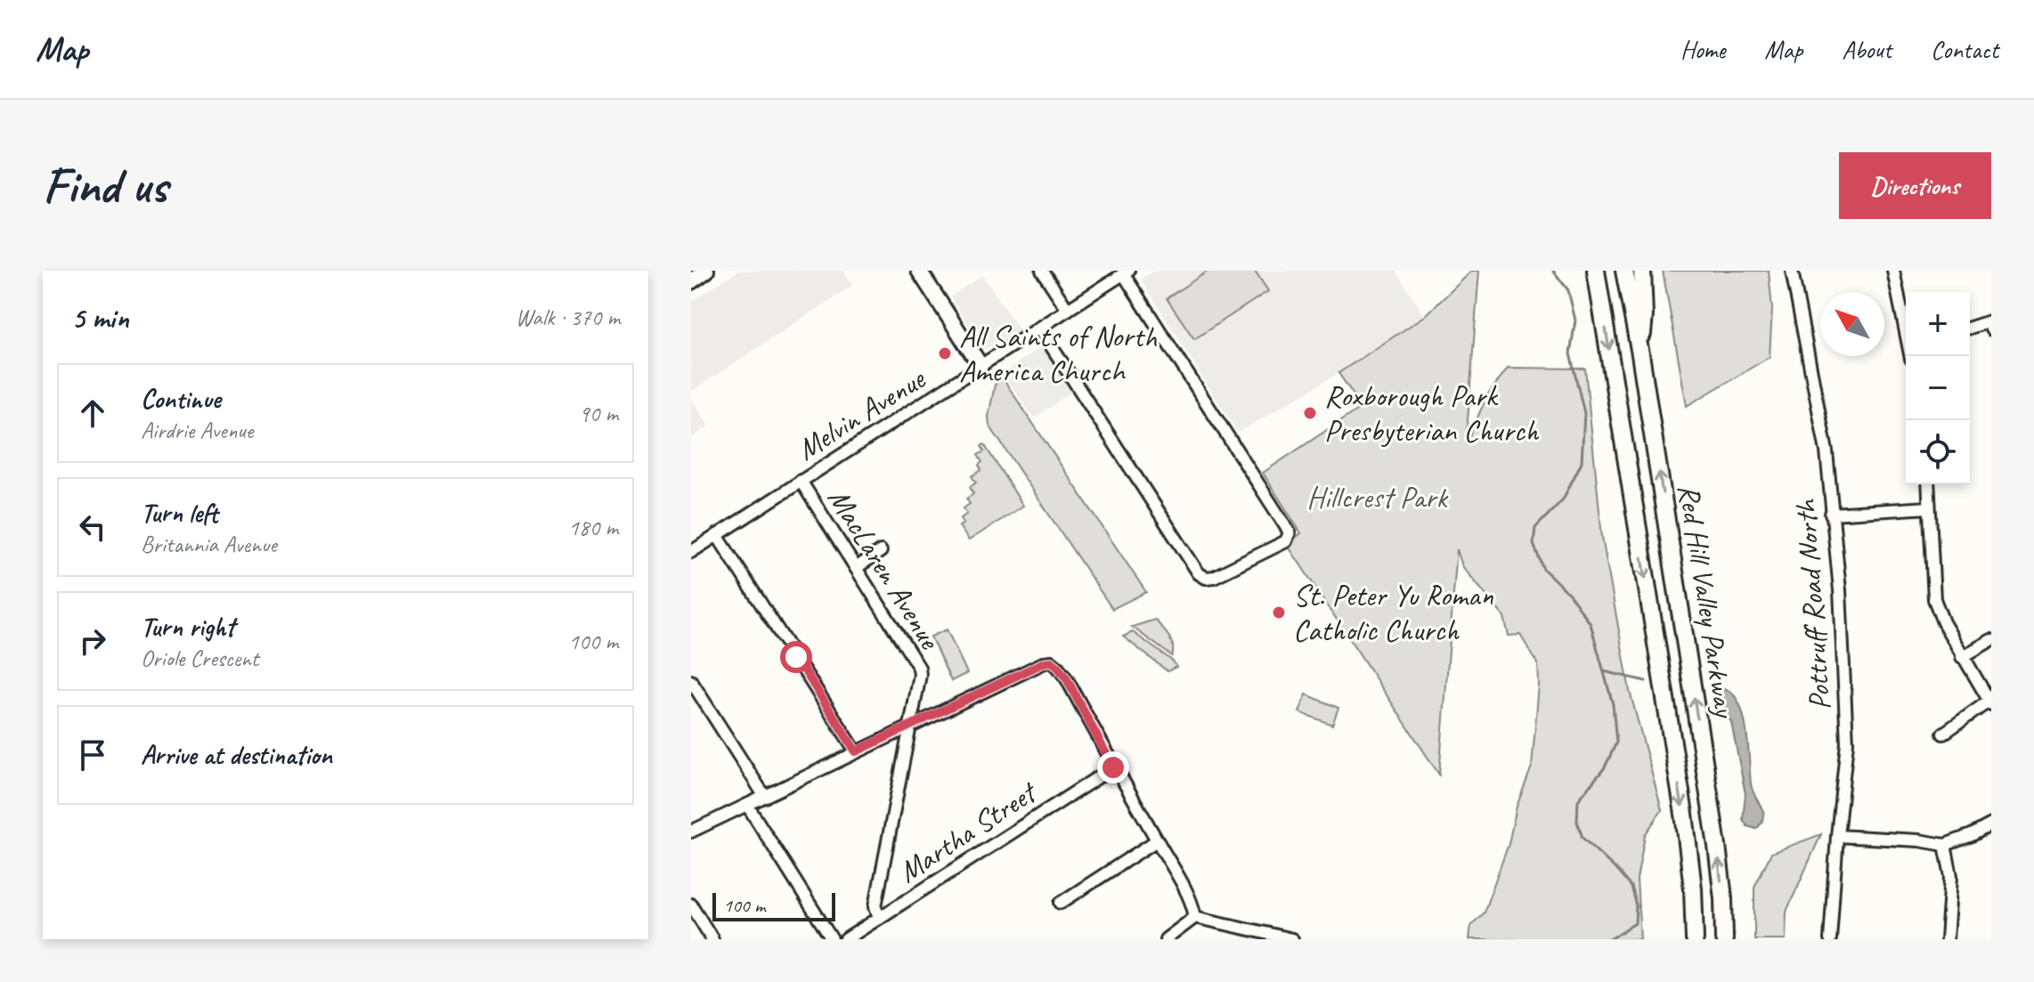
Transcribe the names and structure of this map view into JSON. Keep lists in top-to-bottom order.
{
  "streets": {
    "highway": ["Red Hill Valley Parkway"],
    "street": [
      "Melvin Avenue",
      "MacLaren Avenue",
      "Pottruff Road North",
      "Martha Street"
    ]
  },
  "crossings": [
    ["Melvin Avenue", "MacLaren Avenue"],
    ["MacLaren Avenue", "Martha Street"]
  ],
  "parks": ["Hillcrest Park"],
  "places": ["All Saints of North America Church", "Roxborough Park Presbyterian Church", "St. Peter Yu Roman Catholic Church"],
  "scale_bar": "100 m",
  "north": "top left",
  "page": {
    "header": "Map",
    "nav": [
      "Home",
      "Map",
      "About",
      "Contact"
    ],
    "buttons": "Directions",
    "title": "Find us",
    "heading": ["5 min", "Walk · 370 m"],
    "map_buttons": ["+", "−"],
    "list": [
      ["Continue", "Airdrie Avenue", "90 m"],
      ["Turn left", "Britannia Avenue", "180 m"],
      ["Turn right", "Oriole Crescent", "100 m"],
      "Arrive at destination"
    ],
    "scale": "100 m"
  }
}
